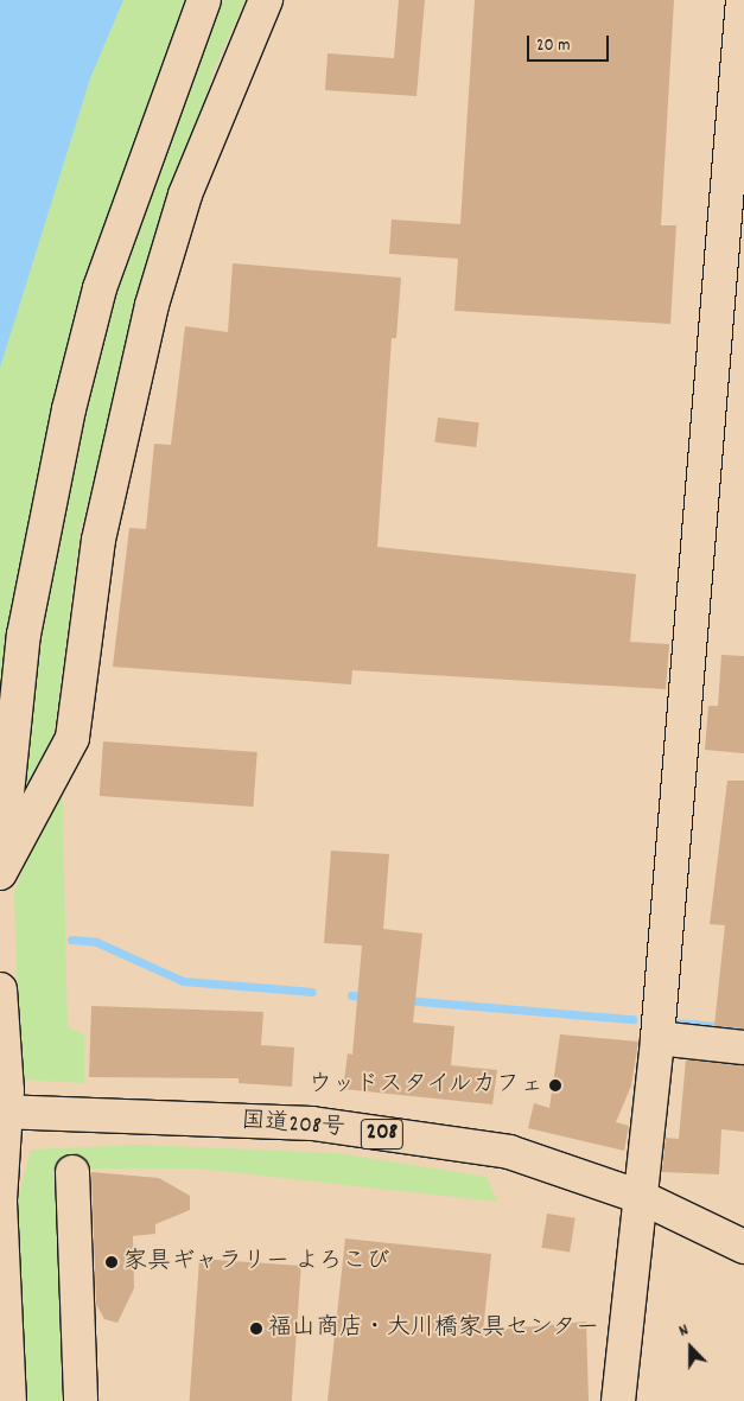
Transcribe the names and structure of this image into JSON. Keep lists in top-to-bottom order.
{
  "streets": {
    "main road": ["国道208号", "208"]
  },
  "places": ["ウッドスタイルカフェ", "家具ギャラリー よろこび", "福山商店・大川橋家具センター"],
  "scale_bar": "20 m",
  "north": "top"
}
